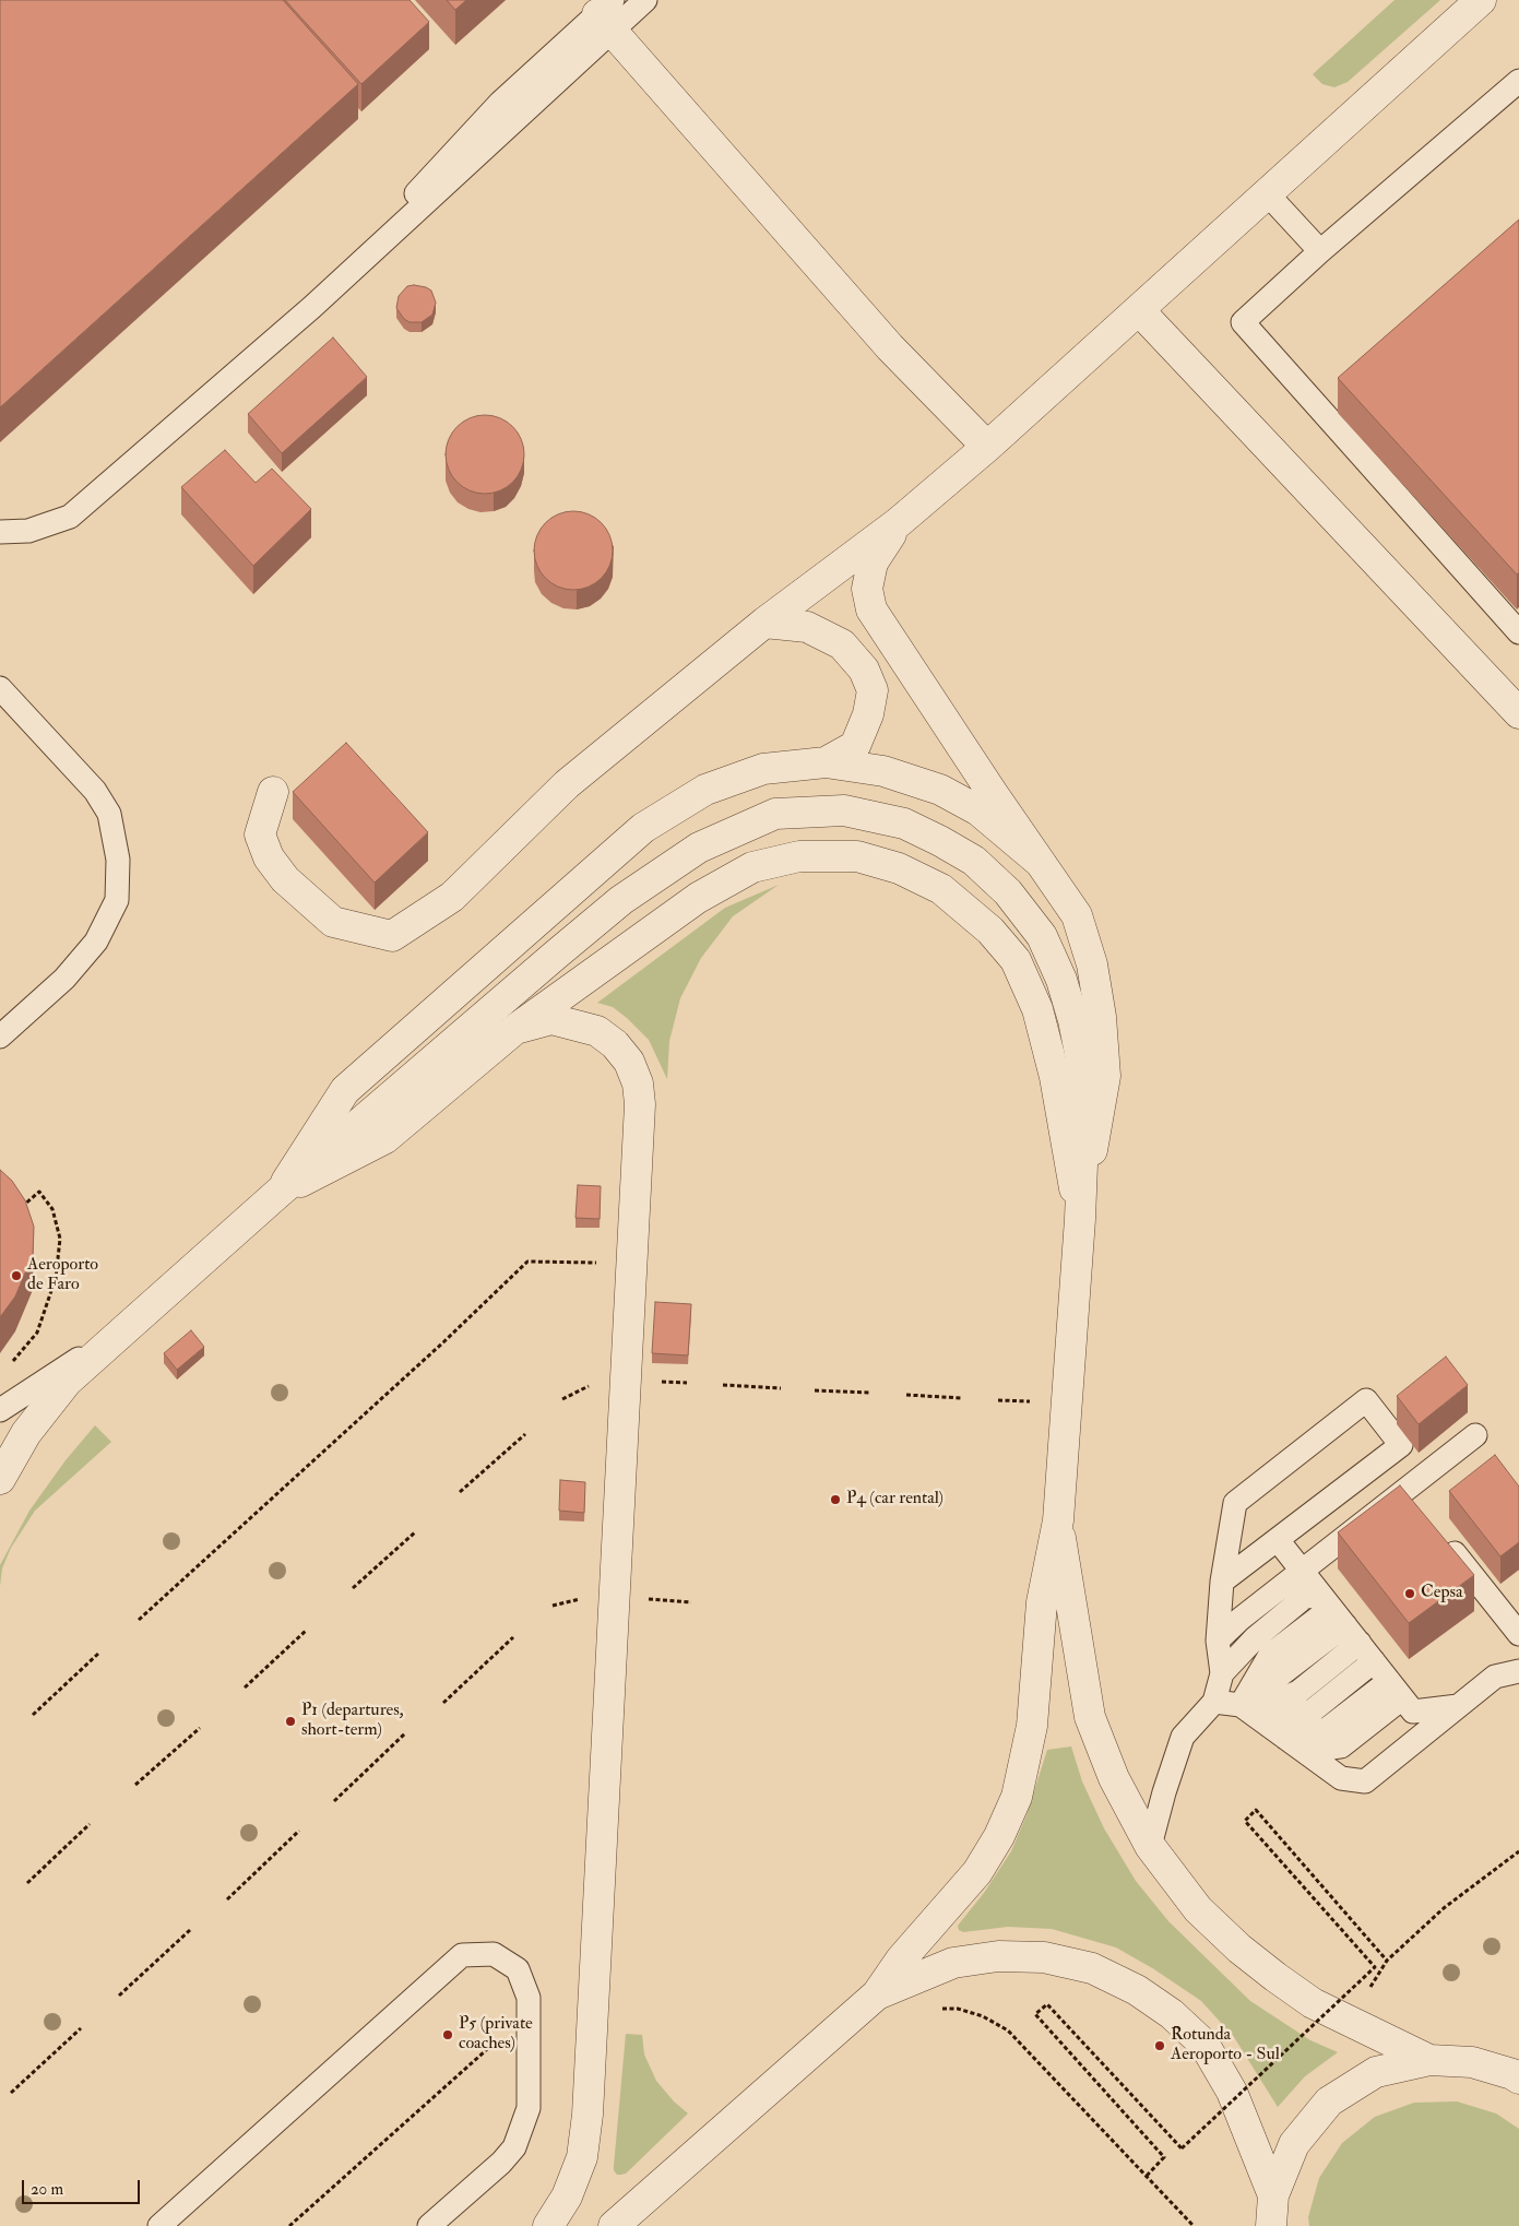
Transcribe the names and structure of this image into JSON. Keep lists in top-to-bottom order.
{
  "places": [
    "Aeroporto de Faro",
    "P4 (car rental)",
    "Cepsa",
    "P1 (departures, short-term)",
    "P5 (private coaches)",
    "Rotunda Aeroporto - Sul"
  ],
  "scale_bar": "20 m"
}
